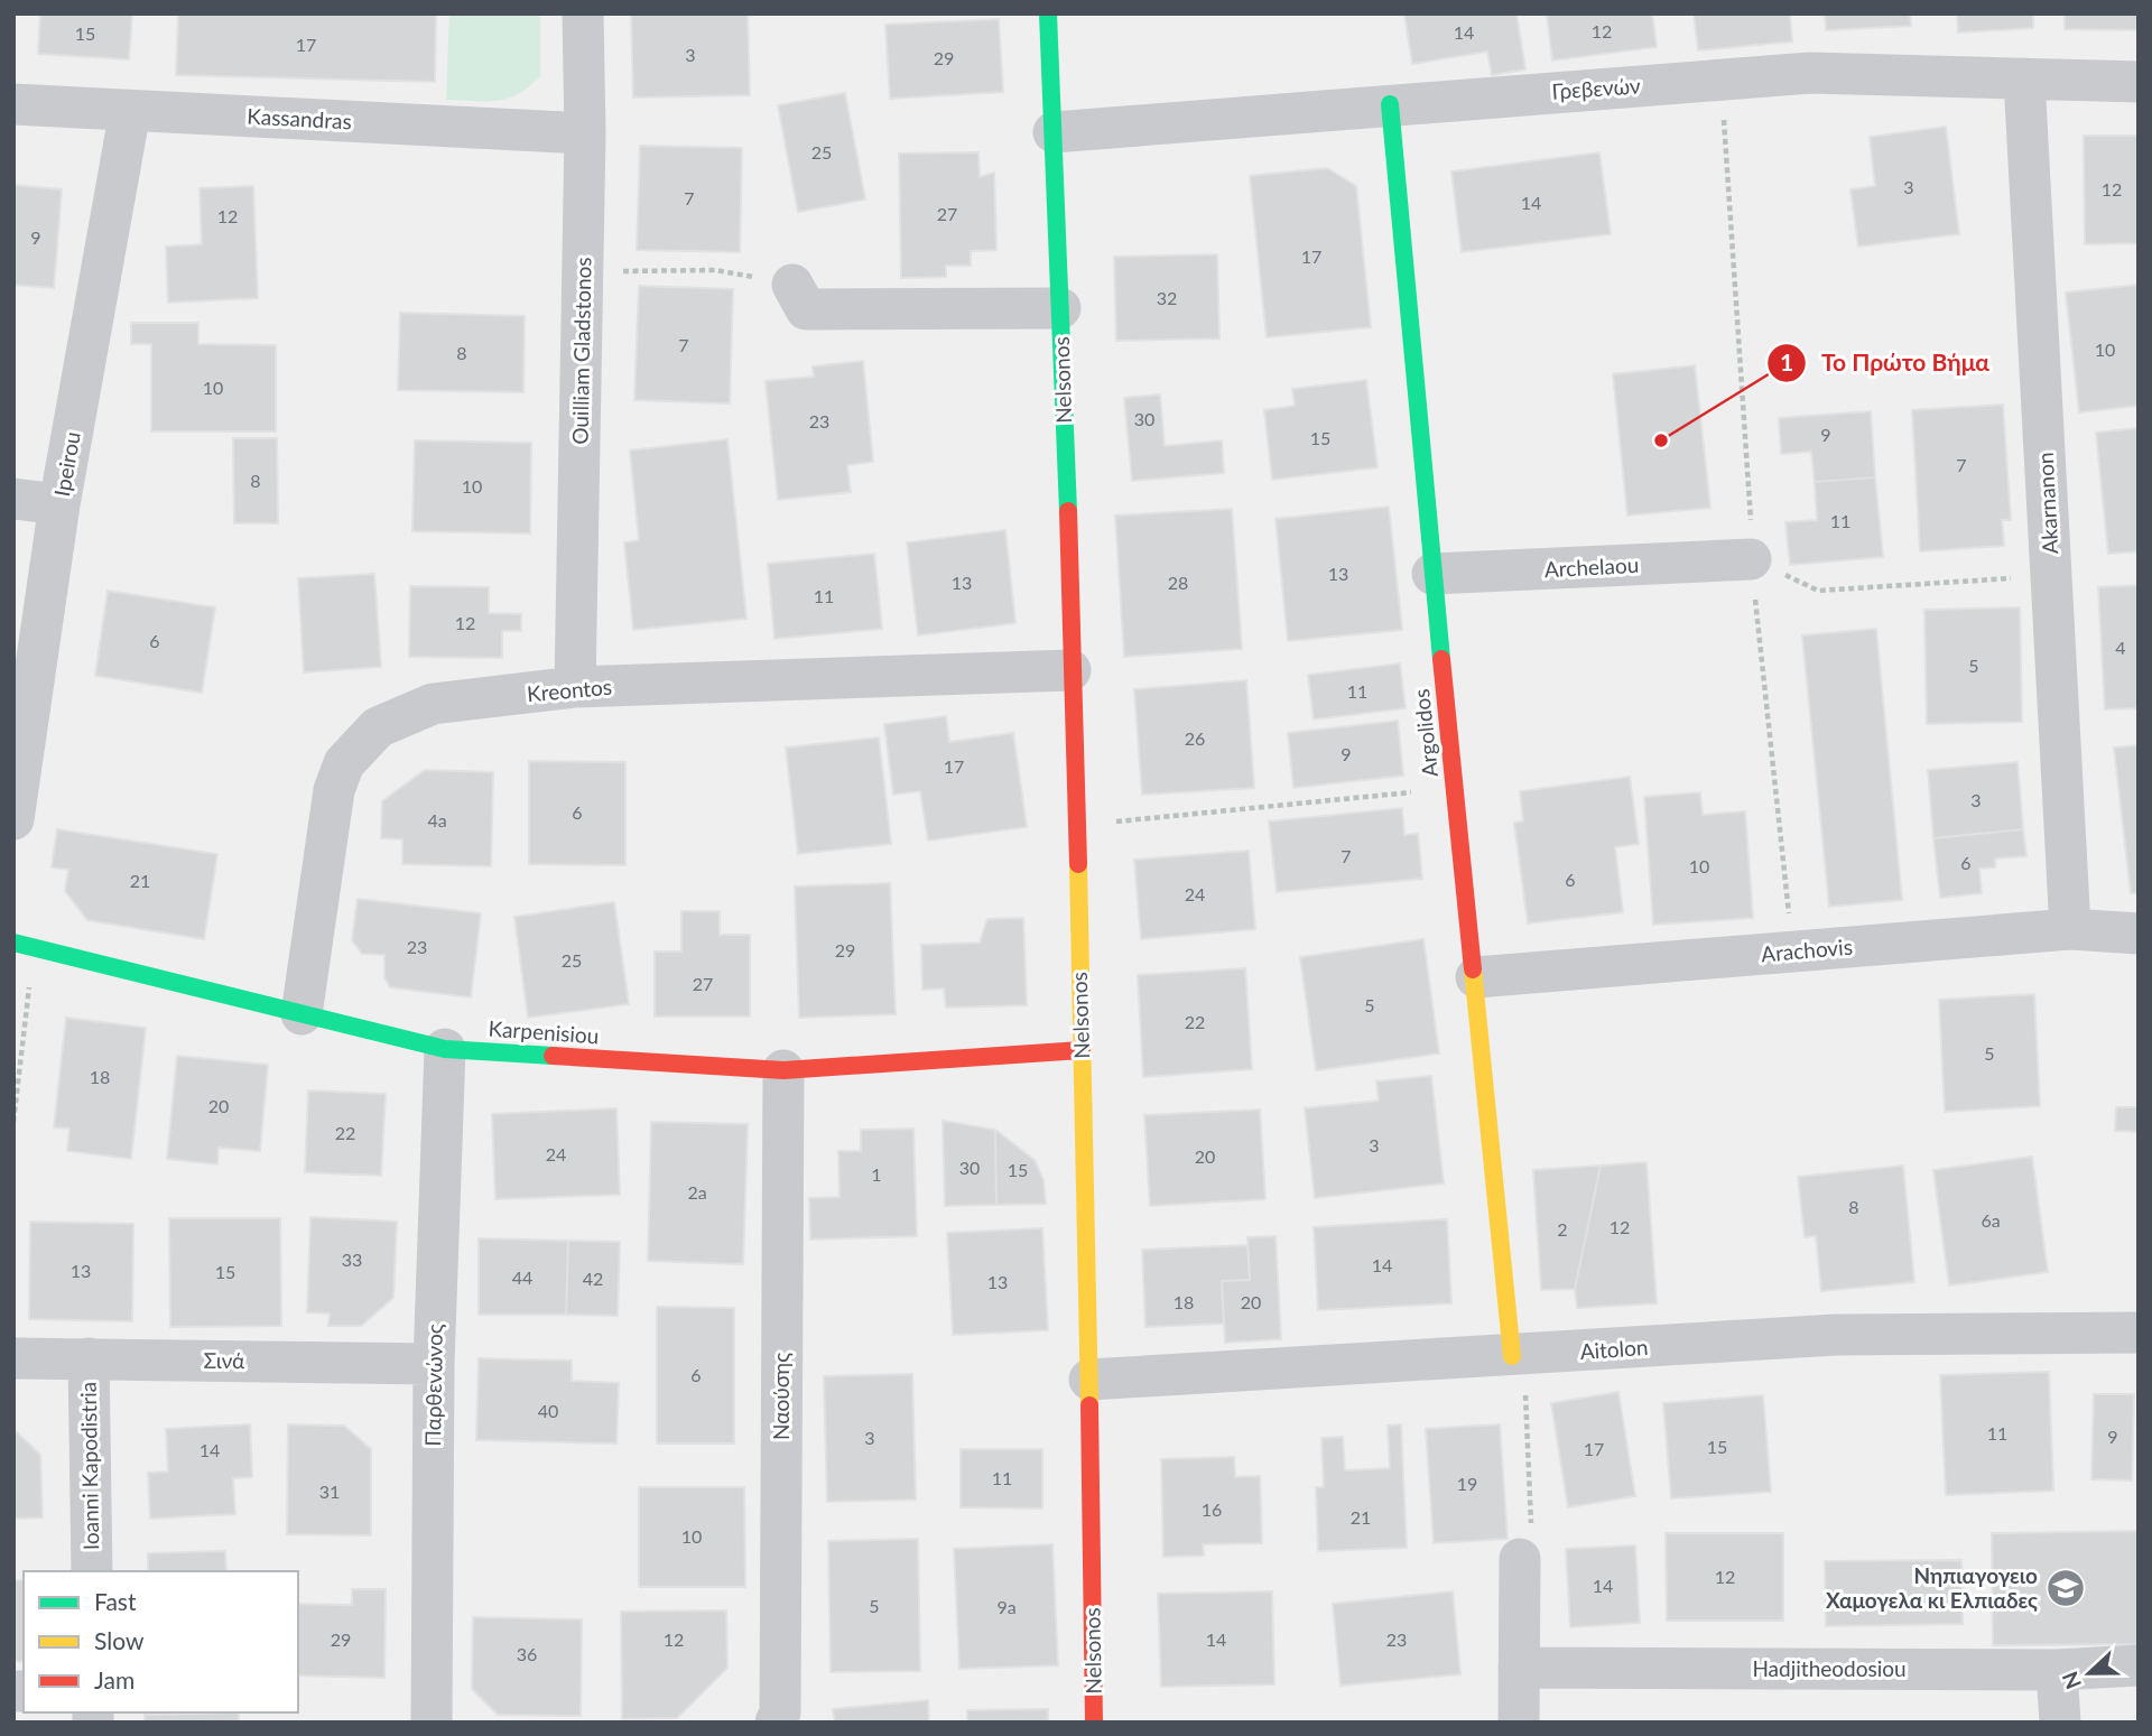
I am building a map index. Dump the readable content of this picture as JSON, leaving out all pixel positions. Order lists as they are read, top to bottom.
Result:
{
  "streets": {
    "street": [
      "Γρεβενών",
      "Kassandras",
      "Ouilliam Gladstonos",
      "Nelsonos",
      "Ipeirou",
      "Akarnanon",
      "Archelaou",
      "Kreontos",
      "Argolidos",
      "Arachovis",
      "Karpenisiou",
      "Aitolon",
      "Σινά",
      "Παρθενώνος",
      "Ναούσης",
      "Ioanni Kapodistria",
      "Hadjitheodosiou"
    ]
  },
  "crossings": [
    ["Γρεβενών", "Nelsonos"],
    ["Γρεβενών", "Akarnanon"],
    ["Γρεβενών", "Argolidos"],
    ["Kassandras", "Ouilliam Gladstonos"],
    ["Kassandras", "Ipeirou"],
    ["Ouilliam Gladstonos", "Kreontos"],
    ["Nelsonos", "Kreontos"],
    ["Nelsonos", "Karpenisiou"],
    ["Nelsonos", "Aitolon"],
    ["Akarnanon", "Arachovis"],
    ["Archelaou", "Argolidos"],
    ["Kreontos", "Karpenisiou"],
    ["Argolidos", "Arachovis"],
    ["Argolidos", "Aitolon"],
    ["Karpenisiou", "Παρθενώνος"],
    ["Karpenisiou", "Ναούσης"],
    ["Σινά", "Παρθενώνος"],
    ["Σινά", "Ioanni Kapodistria"]
  ],
  "places": {
    "other": ["Το Πρώτο Βήμα"],
    "school or university": ["Νηπιαγογειο Χαμογελα κι Ελπιαδες"]
  },
  "house_numbers": [
    "12",
    "14",
    "15",
    "17",
    "3",
    "29",
    "25",
    "3",
    "12",
    "7",
    "14",
    "27",
    "12",
    "9",
    "17",
    "32",
    "7",
    "10",
    "8",
    "10",
    "30",
    "23",
    "9",
    "15",
    "7",
    "8",
    "10",
    "11",
    "13",
    "13",
    "28",
    "11",
    "12",
    "6",
    "4",
    "5",
    "11",
    "26",
    "9",
    "17",
    "3",
    "6",
    "4a",
    "7",
    "6",
    "10",
    "6",
    "21",
    "24",
    "23",
    "29",
    "25",
    "27",
    "5",
    "22",
    "5",
    "18",
    "20",
    "22",
    "3",
    "24",
    "20",
    "30",
    "15",
    "1",
    "2a",
    "8",
    "6a",
    "12",
    "2",
    "33",
    "14",
    "13",
    "15",
    "44",
    "42",
    "13",
    "18",
    "20",
    "6",
    "40",
    "11",
    "9",
    "3",
    "15",
    "17",
    "14",
    "11",
    "19",
    "31",
    "16",
    "21",
    "10",
    "12",
    "14",
    "5",
    "9a",
    "29",
    "12",
    "14",
    "23",
    "36"
  ],
  "legend": ["Fast", "Slow", "Jam"],
  "north": "left"
}
